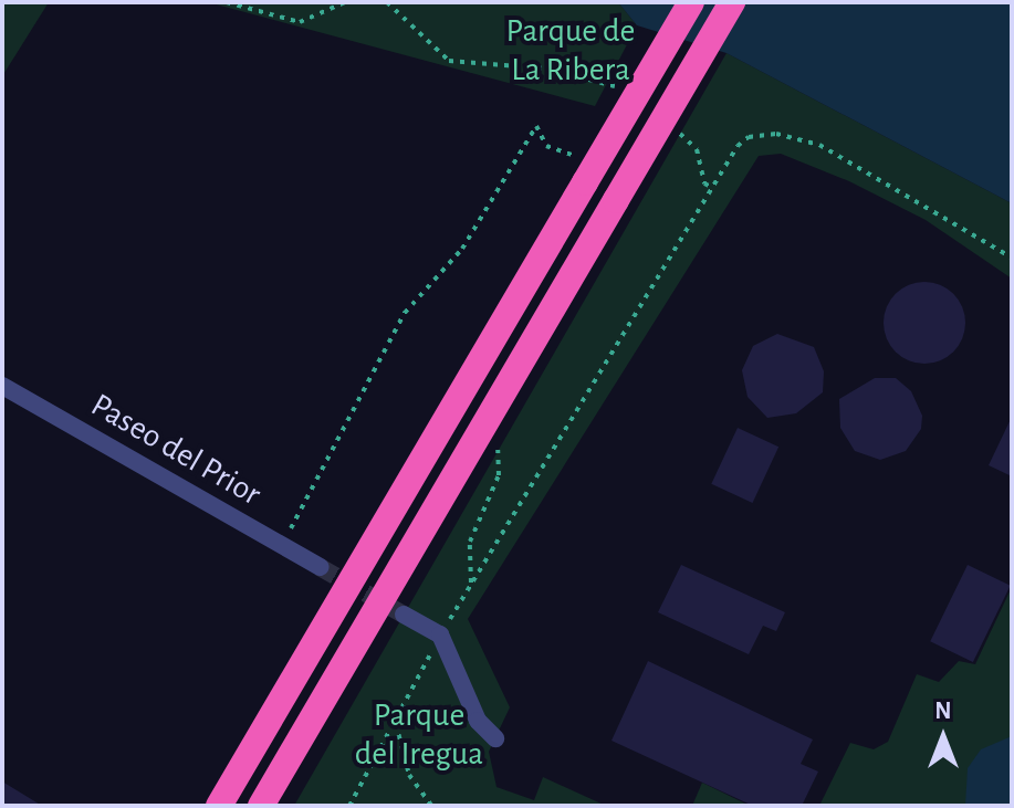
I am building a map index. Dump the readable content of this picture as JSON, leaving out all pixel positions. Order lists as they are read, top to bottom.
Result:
{
  "streets": {
    "street": ["Paseo del Prior"]
  },
  "parks": ["Parque de La Ribera", "Parque del Iregua"],
  "north": "top"
}
